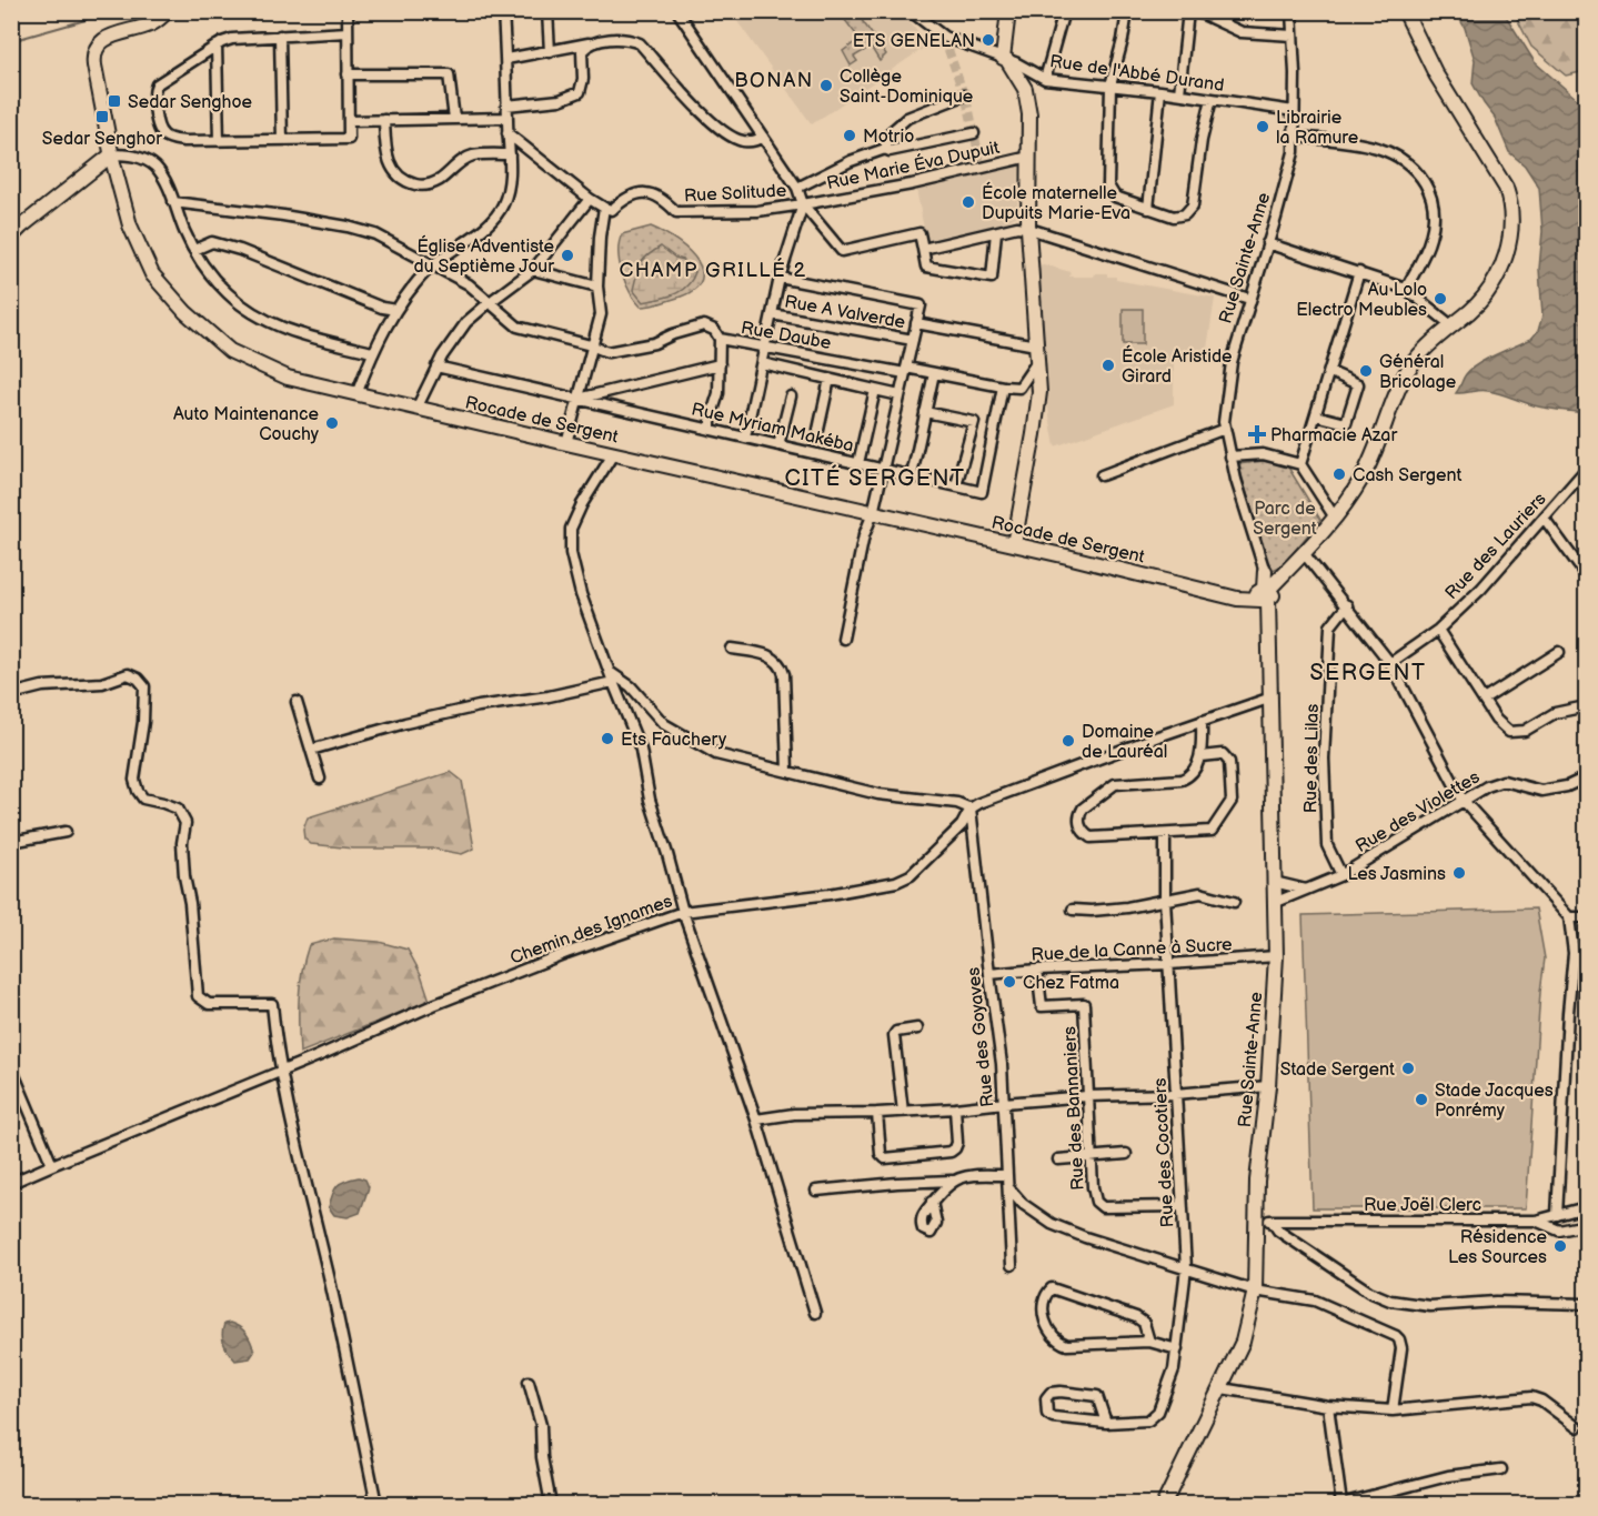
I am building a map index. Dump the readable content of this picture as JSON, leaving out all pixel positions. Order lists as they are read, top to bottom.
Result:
{
  "streets": {
    "main road": ["Rue Sainte-Anne", "Rocade de Sergent"],
    "street": [
      "Rue de l'Abbé Durand",
      "Rue Marie Éva Dupuit",
      "Rue Solitude",
      "Rue A Valverde",
      "Rue Daube",
      "Rue Myriam Makéba",
      "Rue des Lauriers",
      "Rue des Lilas",
      "Rue des Violettes",
      "Chemin des Ignames",
      "Rue de la Canne à Sucre",
      "Rue des Goyaves",
      "Rue des Bannaniers",
      "Rue des Cocotiers",
      "Rue Joël Clerc"
    ]
  },
  "crossings": [
    ["Rue de l'Abbé Durand", "Rue Sainte-Anne"],
    ["Rue Marie Éva Dupuit", "Rue Solitude"],
    ["Rue Sainte-Anne", "Rocade de Sergent"],
    ["Rue Sainte-Anne", "Rue des Violettes"],
    ["Rue Sainte-Anne", "Rue de la Canne à Sucre"],
    ["Rue Sainte-Anne", "Rue Joël Clerc"],
    ["Rue Daube", "Rue Myriam Makéba"],
    ["Rue des Lilas", "Rue des Violettes"],
    ["Chemin des Ignames", "Rue des Goyaves"],
    ["Rue de la Canne à Sucre", "Rue des Goyaves"],
    ["Rue de la Canne à Sucre", "Rue des Bannaniers"],
    ["Rue de la Canne à Sucre", "Rue des Cocotiers"],
    ["Rue des Bannaniers", "Rue des Cocotiers"]
  ],
  "districts": [
    "BONAN",
    "CHAMP GRILLÉ 2",
    "CITÉ SERGENT",
    "SERGENT"
  ],
  "parks": ["Parc de Sergent"],
  "places": {
    "other": [
      "ETS GENELAN",
      "Collège Saint-Dominique",
      "Librairie la Ramure",
      "Motrio",
      "École maternelle Dupuits Marie-Eva",
      "Église Adventiste du Septième Jour",
      "Au Lolo Electro Meubles",
      "École Aristide Girard",
      "Général Bricolage",
      "Auto Maintenance Couchy",
      "Cash Sergent",
      "Ets Fauchery",
      "Domaine de Lauréal",
      "Les Jasmins",
      "Chez Fatma",
      "Stade Sergent",
      "Stade Jacques Ponrémy",
      "Résidence Les Sources"
    ],
    "transit": ["Sedar Senghoe", "Sedar Senghor"],
    "health": ["Pharmacie Azar"]
  }
}
